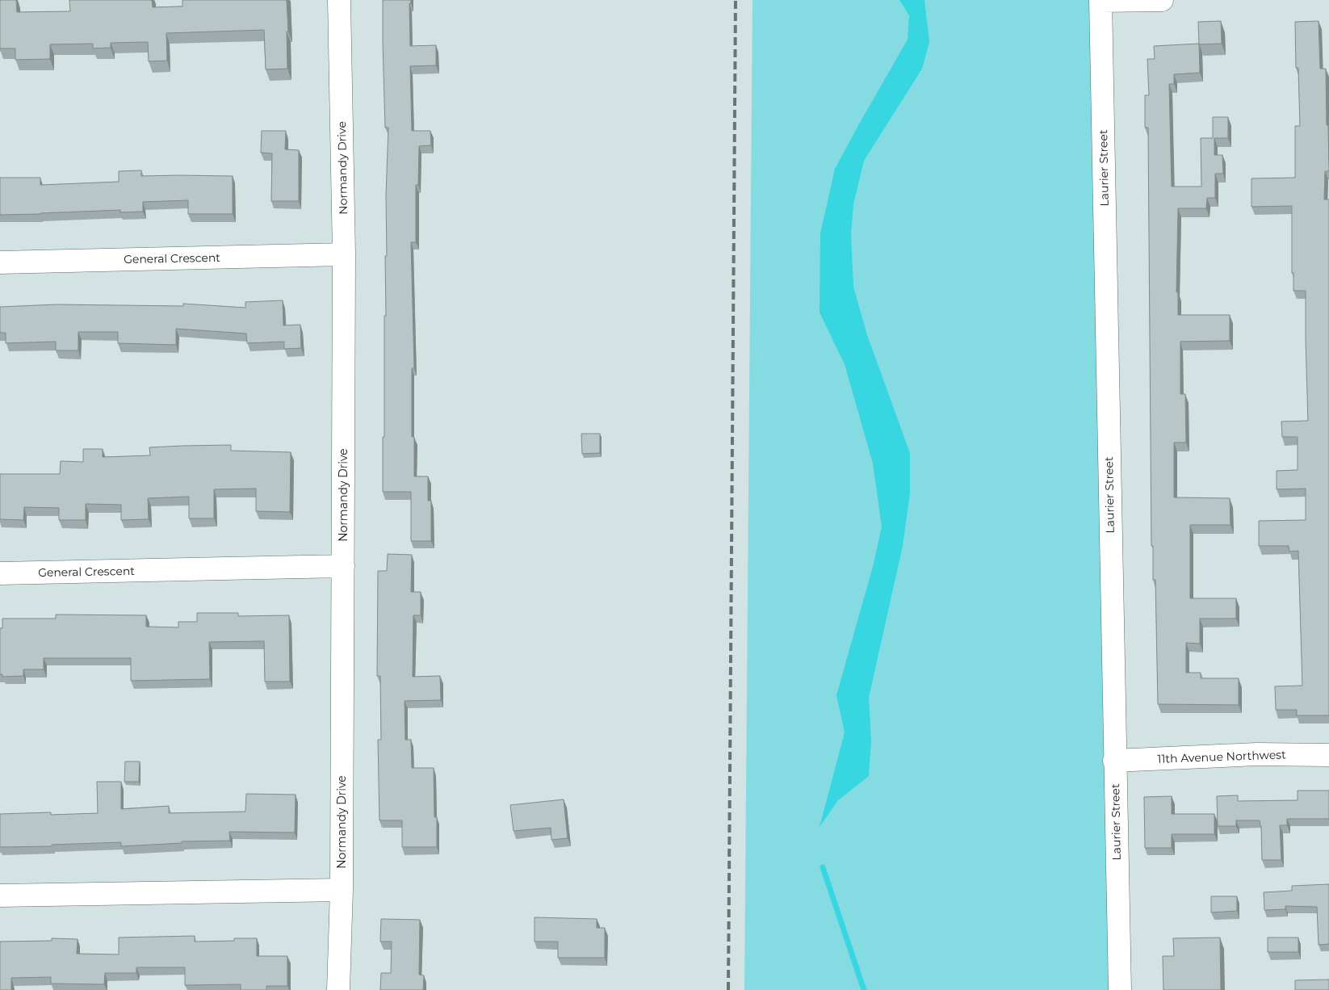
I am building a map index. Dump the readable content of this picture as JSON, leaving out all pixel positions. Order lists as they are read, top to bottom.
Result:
{
  "streets": {
    "street": [
      "Normandy Drive",
      "Laurier Street",
      "General Crescent",
      "11th Avenue Northwest"
    ]
  },
  "crossings": [
    ["Normandy Drive", "General Crescent"],
    ["Laurier Street", "11th Avenue Northwest"]
  ]
}
